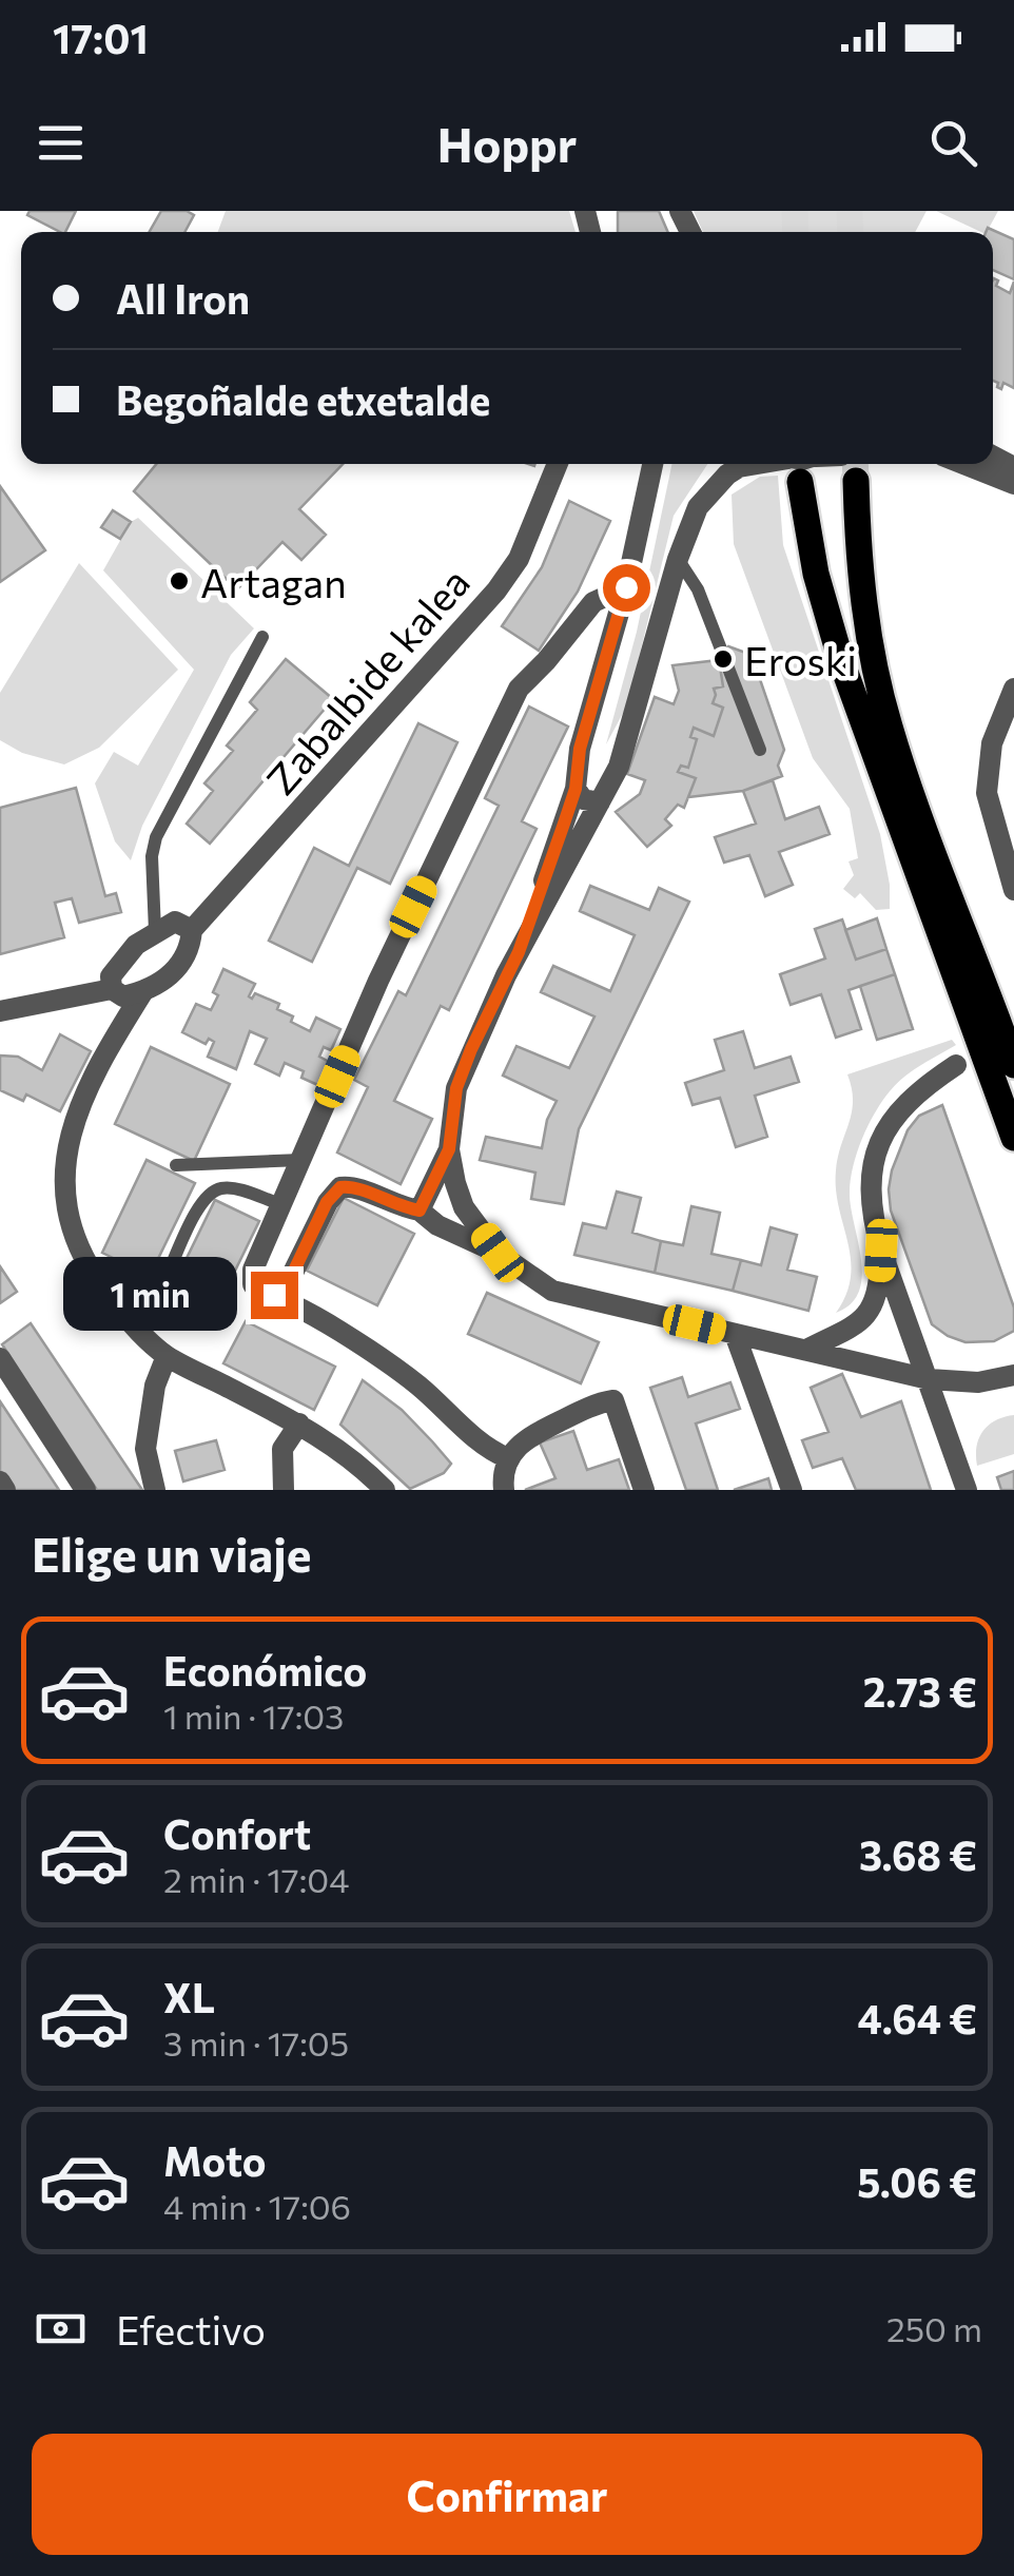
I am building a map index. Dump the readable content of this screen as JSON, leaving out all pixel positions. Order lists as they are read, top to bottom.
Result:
{
  "streets": {
    "street": ["Zabalbide kalea"]
  },
  "places": ["Artagan", "Eroski"],
  "page": {
    "status": "17:01",
    "header": "Hoppr",
    "banner": ["All Iron", "Begoñalde etxetalde"],
    "bubble": "1 min",
    "heading": "Elige un viaje",
    "list": [
      {
        "name": "Económico",
        "note": "1 min · 17:03",
        "value": "2.73 €"
      },
      {
        "name": "Confort",
        "note": "2 min · 17:04",
        "value": "3.68 €"
      },
      {
        "name": "XL",
        "note": "3 min · 17:05",
        "value": "4.64 €"
      },
      {
        "name": "Moto",
        "note": "4 min · 17:06",
        "value": "5.06 €"
      }
    ],
    "pay": ["Efectivo", "250 m"],
    "buttons": "Confirmar"
  }
}
